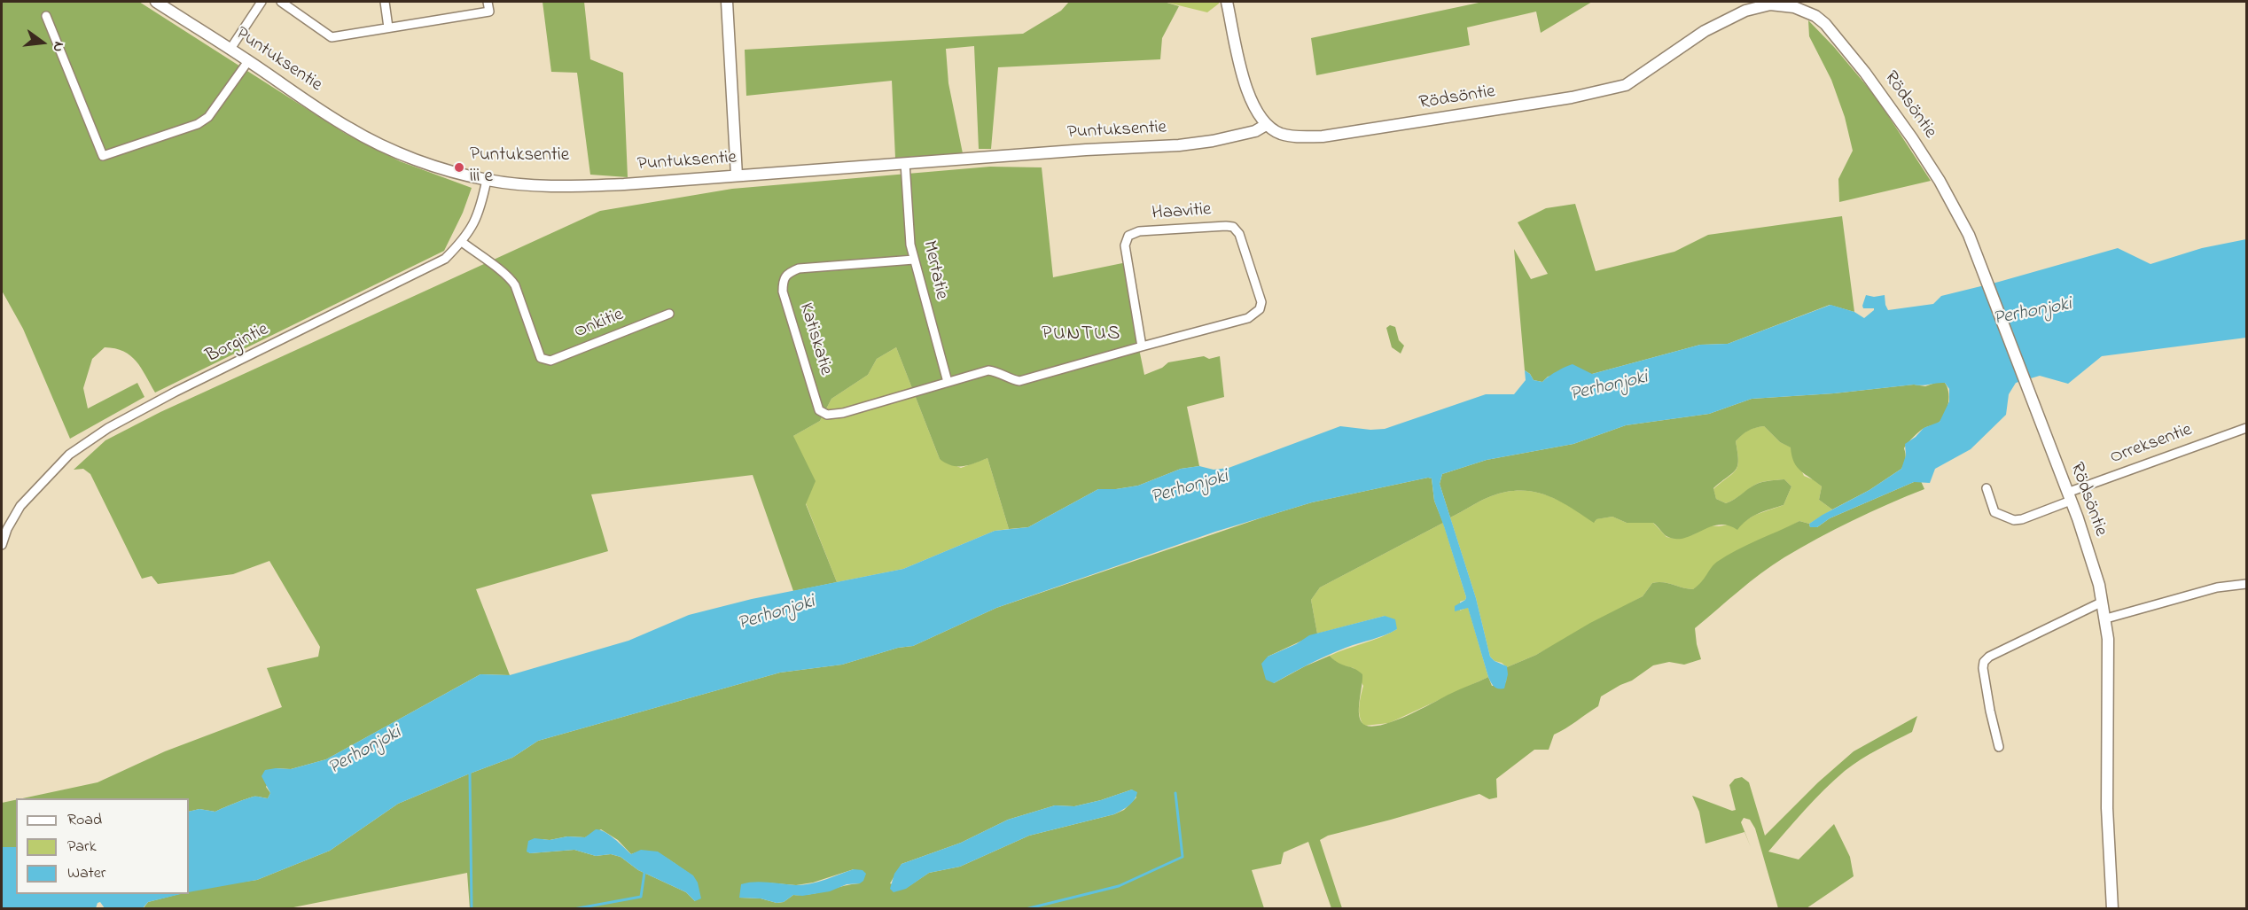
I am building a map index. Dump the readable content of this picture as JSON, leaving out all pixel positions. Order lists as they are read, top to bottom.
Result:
{
  "streets": {
    "street": [
      "Puntuksentie",
      "Rödsöntie",
      "Haavitie",
      "Mertatie",
      "Onkitie",
      "Katiskatie",
      "Borgintie",
      "Orreksentie"
    ]
  },
  "crossings": [
    ["Puntuksentie", "Rödsöntie"],
    ["Puntuksentie", "Mertatie"],
    ["Puntuksentie", "Borgintie"],
    ["Rödsöntie", "Orreksentie"],
    ["Haavitie", "Mertatie"],
    ["Haavitie", "Katiskatie"],
    ["Mertatie", "Katiskatie"],
    ["Onkitie", "Borgintie"]
  ],
  "districts": ["PUNTUS"],
  "water": ["Perhonjoki"],
  "places": ["Puntuksentie iii e"],
  "legend": ["Road", "Park", "Water"],
  "north": "right"
}
